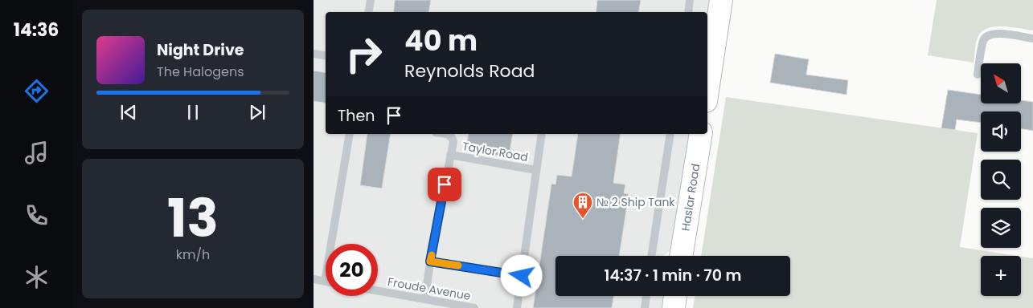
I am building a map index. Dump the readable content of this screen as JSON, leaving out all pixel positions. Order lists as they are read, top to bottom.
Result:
{
  "streets": {
    "street": ["Haslar Road"],
    "lane": ["Taylor Road", "Froude Avenue"]
  },
  "places": {
    "building": ["№ 2 Ship Tank"]
  },
  "north": "top left",
  "page": {
    "tabs": "14:36",
    "turn": ["40 m", "Reynolds Road"],
    "song": ["Night Drive", "The Halogens"],
    "map_buttons": "+",
    "then": "Then",
    "tile": ["13", "km/h"],
    "limit": "20",
    "trip": "14:37 · 1 min · 70 m"
  }
}
